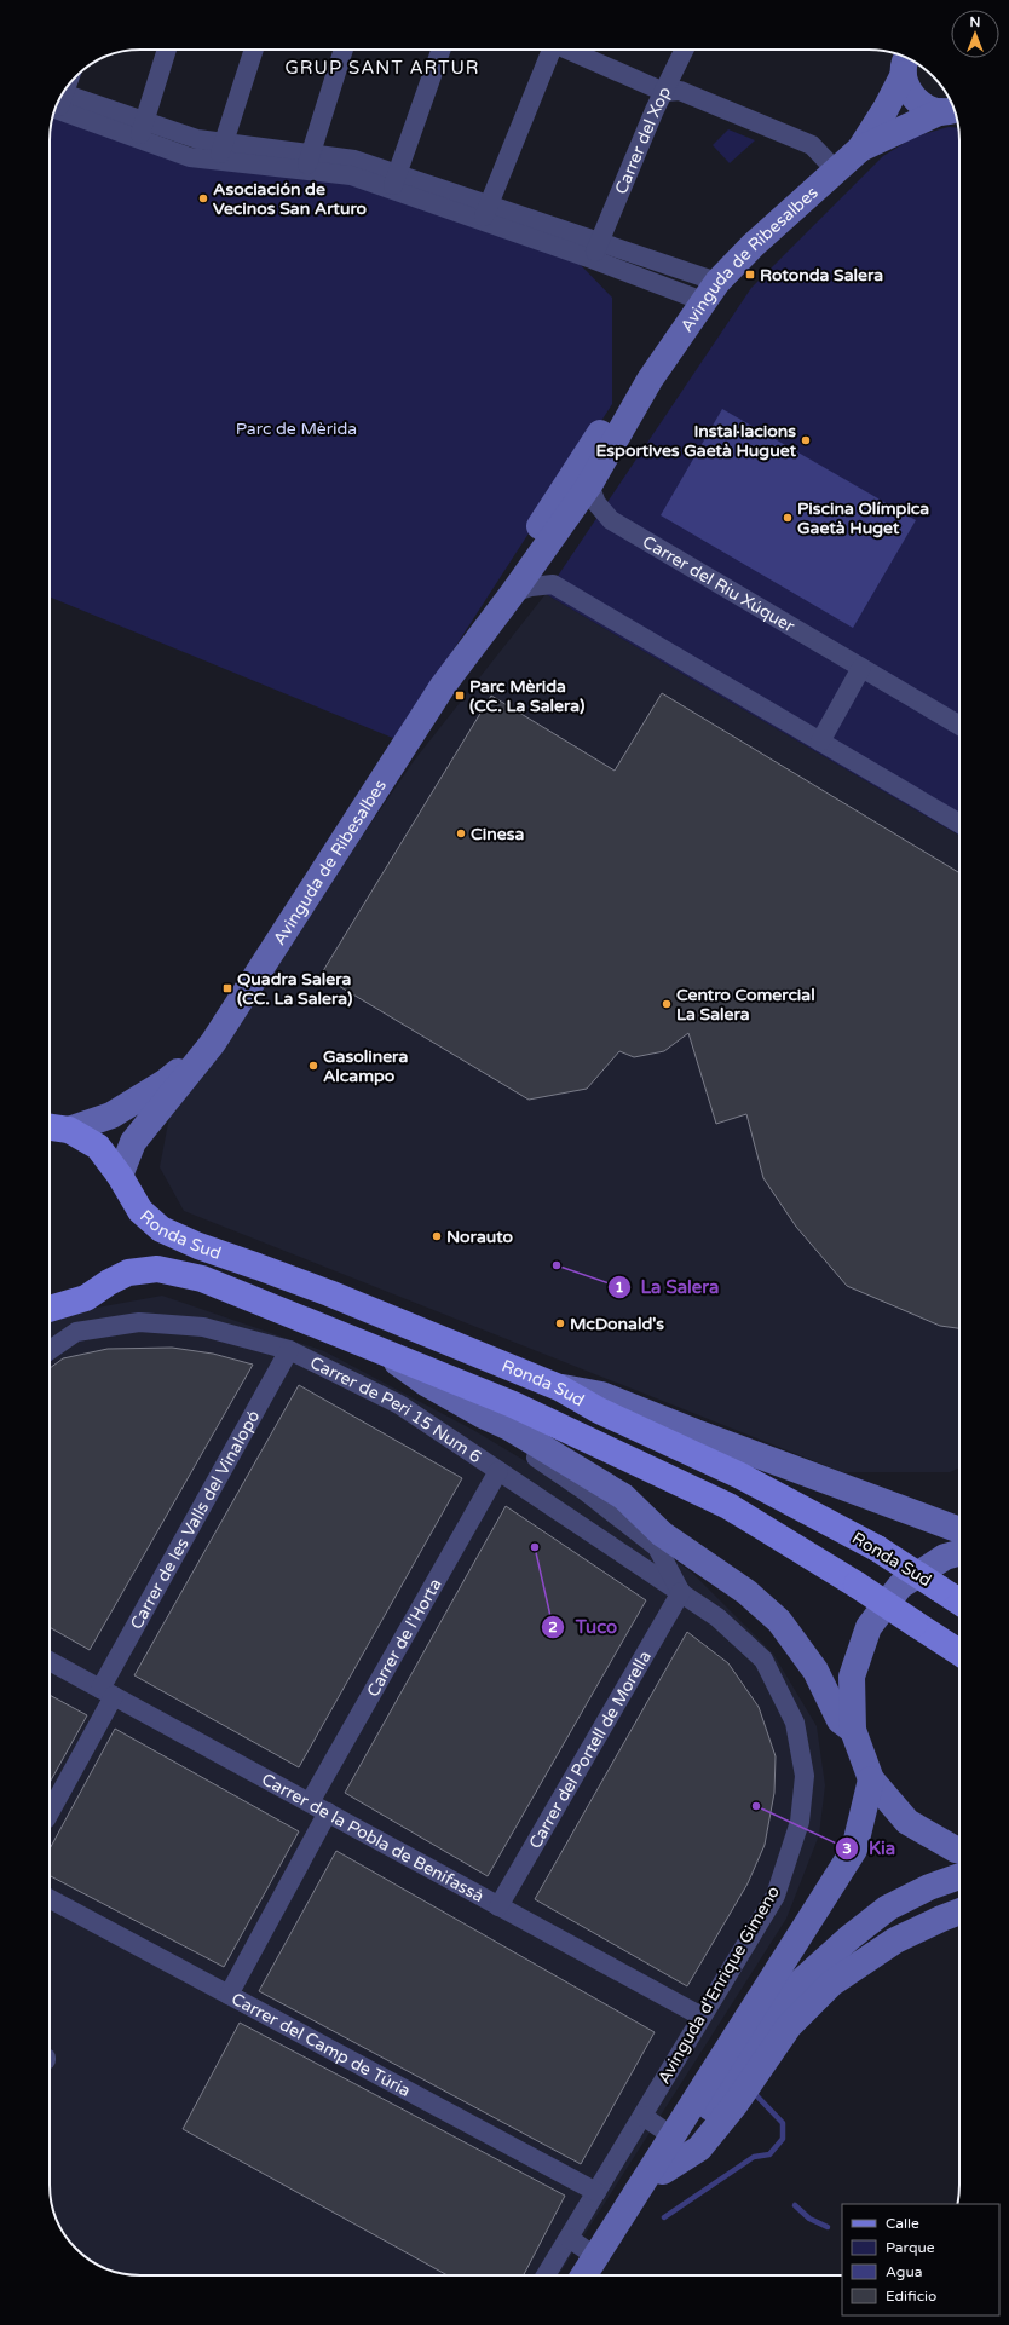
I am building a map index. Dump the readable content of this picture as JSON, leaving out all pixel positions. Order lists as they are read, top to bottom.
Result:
{
  "streets": {
    "main road": ["Avinguda de Ribesalbes", "Ronda Sud"],
    "street": [
      "Carrer del Xop",
      "Carrer del Riu Xúquer",
      "Carrer de Peri 15 Num 6",
      "Carrer de les Valls del Vinalopó",
      "Carrer de l'Horta",
      "Carrer del Portell de Morella",
      "Carrer de la Pobla de Benifassà",
      "Avinguda d'Enrique Gimeno",
      "Carrer del Camp de Túria"
    ]
  },
  "crossings": [
    ["Avinguda de Ribesalbes", "Carrer del Riu Xúquer"],
    ["Avinguda de Ribesalbes", "Ronda Sud"],
    ["Carrer de Peri 15 Num 6", "Carrer de les Valls del Vinalopó"],
    ["Carrer de Peri 15 Num 6", "Carrer de l'Horta"],
    ["Carrer de Peri 15 Num 6", "Carrer del Portell de Morella"],
    ["Carrer de Peri 15 Num 6", "Avinguda d'Enrique Gimeno"],
    ["Carrer de les Valls del Vinalopó", "Carrer de la Pobla de Benifassà"],
    ["Carrer de l'Horta", "Carrer de la Pobla de Benifassà"],
    ["Carrer del Portell de Morella", "Carrer de la Pobla de Benifassà"],
    ["Carrer del Portell de Morella", "Avinguda d'Enrique Gimeno"],
    ["Carrer de la Pobla de Benifassà", "Avinguda d'Enrique Gimeno"],
    ["Avinguda d'Enrique Gimeno", "Carrer del Camp de Túria"]
  ],
  "districts": ["GRUP SANT ARTUR"],
  "parks": ["Parc de Mèrida"],
  "places": {
    "other": [
      "Asociación de Vecinos San Arturo",
      "Instal·lacions Esportives Gaetà Huguet",
      "Piscina Olímpica Gaetà Huget",
      "Cinesa",
      "Centro Comercial La Salera",
      "Gasolinera Alcampo",
      "Norauto",
      "La Salera",
      "McDonald's",
      "Tuco",
      "Kia"
    ],
    "transit": ["Rotonda Salera", "Parc Mèrida (CC. La Salera)", "Quadra Salera (CC. La Salera)"]
  },
  "legend": [
    "Calle",
    "Parque",
    "Agua",
    "Edificio"
  ],
  "north": "top"
}
